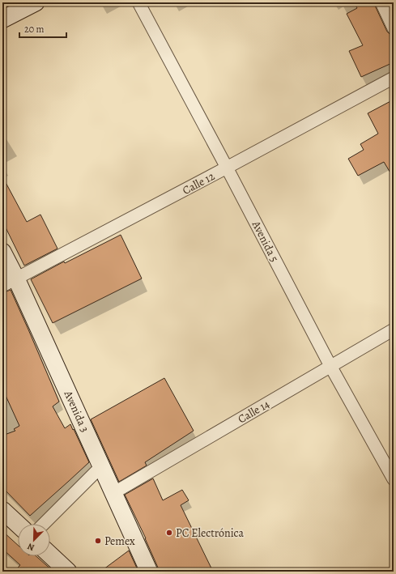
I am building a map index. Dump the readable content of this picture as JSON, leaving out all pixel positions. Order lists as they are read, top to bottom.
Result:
{
  "streets": {
    "main road": ["Avenida 3"],
    "street": ["Calle 12", "Avenida 5", "Calle 14"]
  },
  "crossings": [
    ["Calle 12", "Avenida 5"],
    ["Calle 12", "Avenida 3"],
    ["Avenida 5", "Calle 14"],
    ["Avenida 3", "Calle 14"]
  ],
  "places": ["PC Electrónica", "Pemex"],
  "scale_bar": "20 m",
  "north": "bottom left"
}
